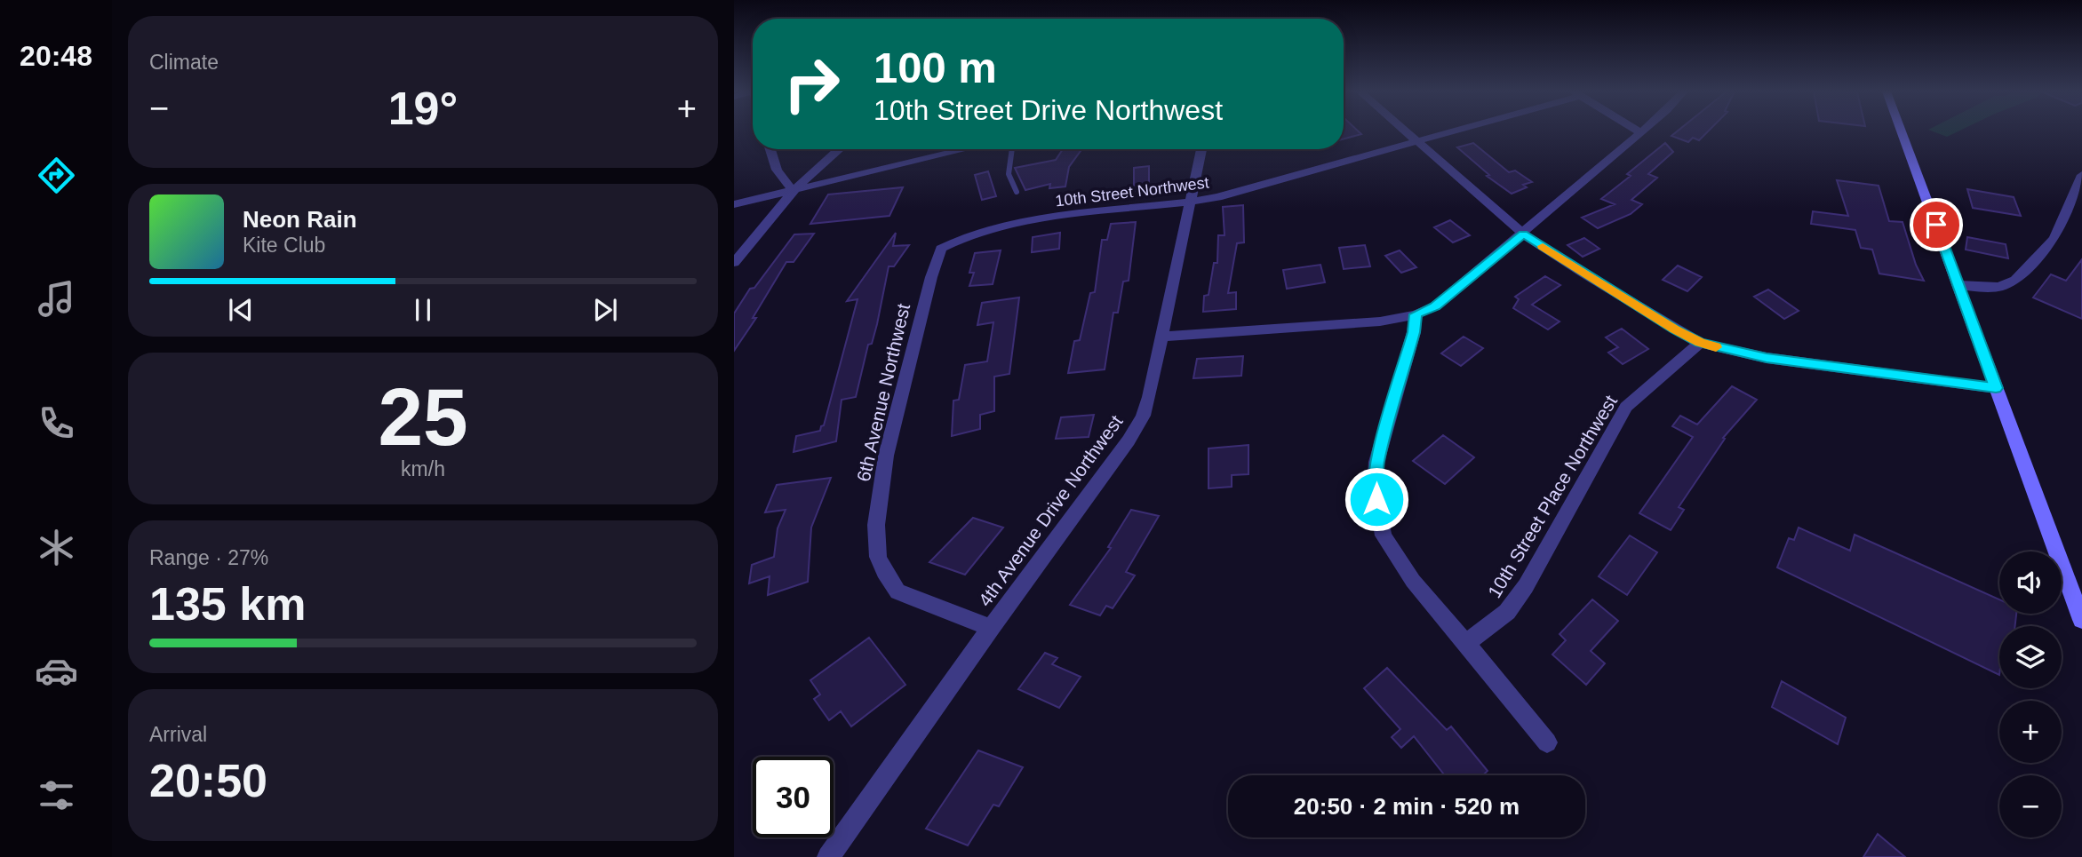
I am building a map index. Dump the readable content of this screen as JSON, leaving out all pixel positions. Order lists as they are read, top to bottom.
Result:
{
  "streets": {
    "street": [
      "10th Street Northwest",
      "6th Avenue Northwest",
      "10th Street Place Northwest",
      "4th Avenue Drive Northwest"
    ]
  },
  "crossings": [
    ["10th Street Northwest", "6th Avenue Northwest"],
    ["10th Street Northwest", "4th Avenue Drive Northwest"],
    ["6th Avenue Northwest", "4th Avenue Drive Northwest"]
  ],
  "page": {
    "tabs": "20:48",
    "tile": [
      "Climate",
      ["25", "km/h"],
      ["Range · 27%", "135 km"],
      ["Arrival", "20:50"]
    ],
    "turn": ["100 m", "10th Street Drive Northwest"],
    "heat": ["−", "19°", "+"],
    "song": ["Neon Rain", "Kite Club"],
    "map_buttons": ["+", "−"],
    "limit": "30",
    "trip": "20:50 · 2 min · 520 m"
  }
}
